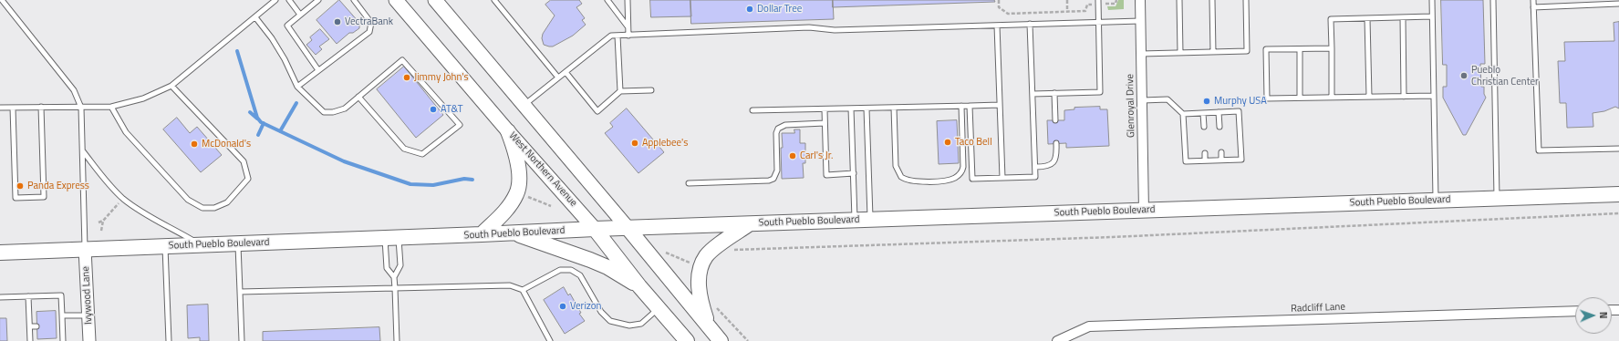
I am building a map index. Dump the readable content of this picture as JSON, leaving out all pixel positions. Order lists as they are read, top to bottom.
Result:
{
  "streets": {
    "main road": ["West Northern Avenue", "South Pueblo Boulevard"],
    "street": ["Glenroyal Drive", "Ivywood Lane", "Radcliff Lane"]
  },
  "crossings": [
    ["Glenroyal Drive", "South Pueblo Boulevard"],
    ["West Northern Avenue", "South Pueblo Boulevard"],
    ["South Pueblo Boulevard", "Ivywood Lane"]
  ],
  "places": [
    "Dollar Tree",
    "VectraBank",
    "Pueblo Christian Center",
    "Jimmy John's",
    "Murphy USA",
    "AT&T",
    "Taco Bell",
    "Applebee's",
    "McDonald's",
    "Carl's Jr.",
    "Panda Express",
    "Verizon"
  ],
  "north": "right"
}
